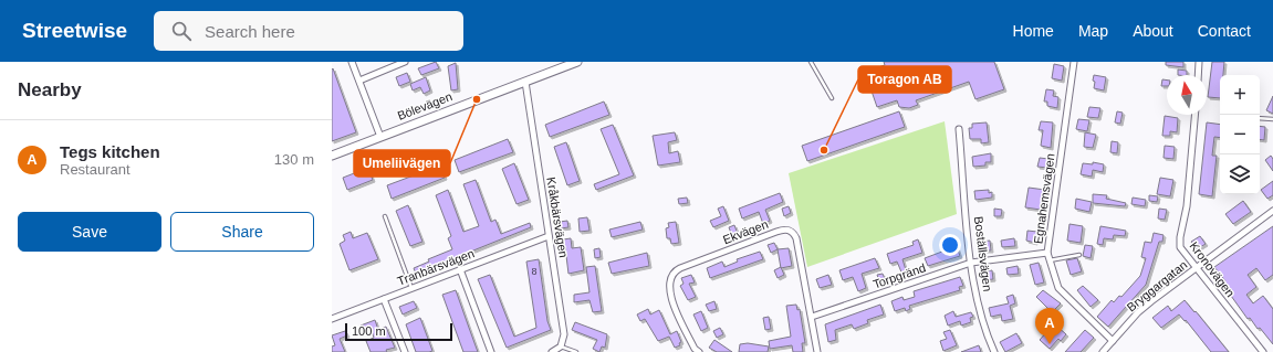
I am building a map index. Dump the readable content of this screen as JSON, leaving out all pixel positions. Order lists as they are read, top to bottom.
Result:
{
  "streets": {
    "street": [
      "Bölevägen",
      "Egnahemsvägen",
      "Kråkbärsvägen",
      "Ekvägen",
      "Boställsvägen",
      "Tranbärsvägen",
      "Kronovägen",
      "Torpgränd",
      "Bryggargatan"
    ]
  },
  "crossings": [
    ["Bölevägen", "Kråkbärsvägen"],
    ["Egnahemsvägen", "Torpgränd"],
    ["Egnahemsvägen", "Bryggargatan"],
    ["Kråkbärsvägen", "Tranbärsvägen"],
    ["Ekvägen", "Torpgränd"],
    ["Boställsvägen", "Torpgränd"],
    ["Kronovägen", "Bryggargatan"]
  ],
  "places": ["Umeliivägen", "Toragon AB"],
  "house_numbers": ["8"],
  "scale_bar": "100 m",
  "north": "top",
  "page": {
    "header": "Streetwise",
    "search": "Search here",
    "nav": [
      "Home",
      "Map",
      "About",
      "Contact"
    ],
    "heading": "Nearby",
    "map_buttons": ["+", "−"],
    "list": [
      {
        "mark": "A",
        "name": "Tegs kitchen",
        "note": "Restaurant",
        "value": "130 m"
      }
    ],
    "buttons": ["Save", "Share"],
    "pins": "A",
    "scale": "100 m"
  }
}
